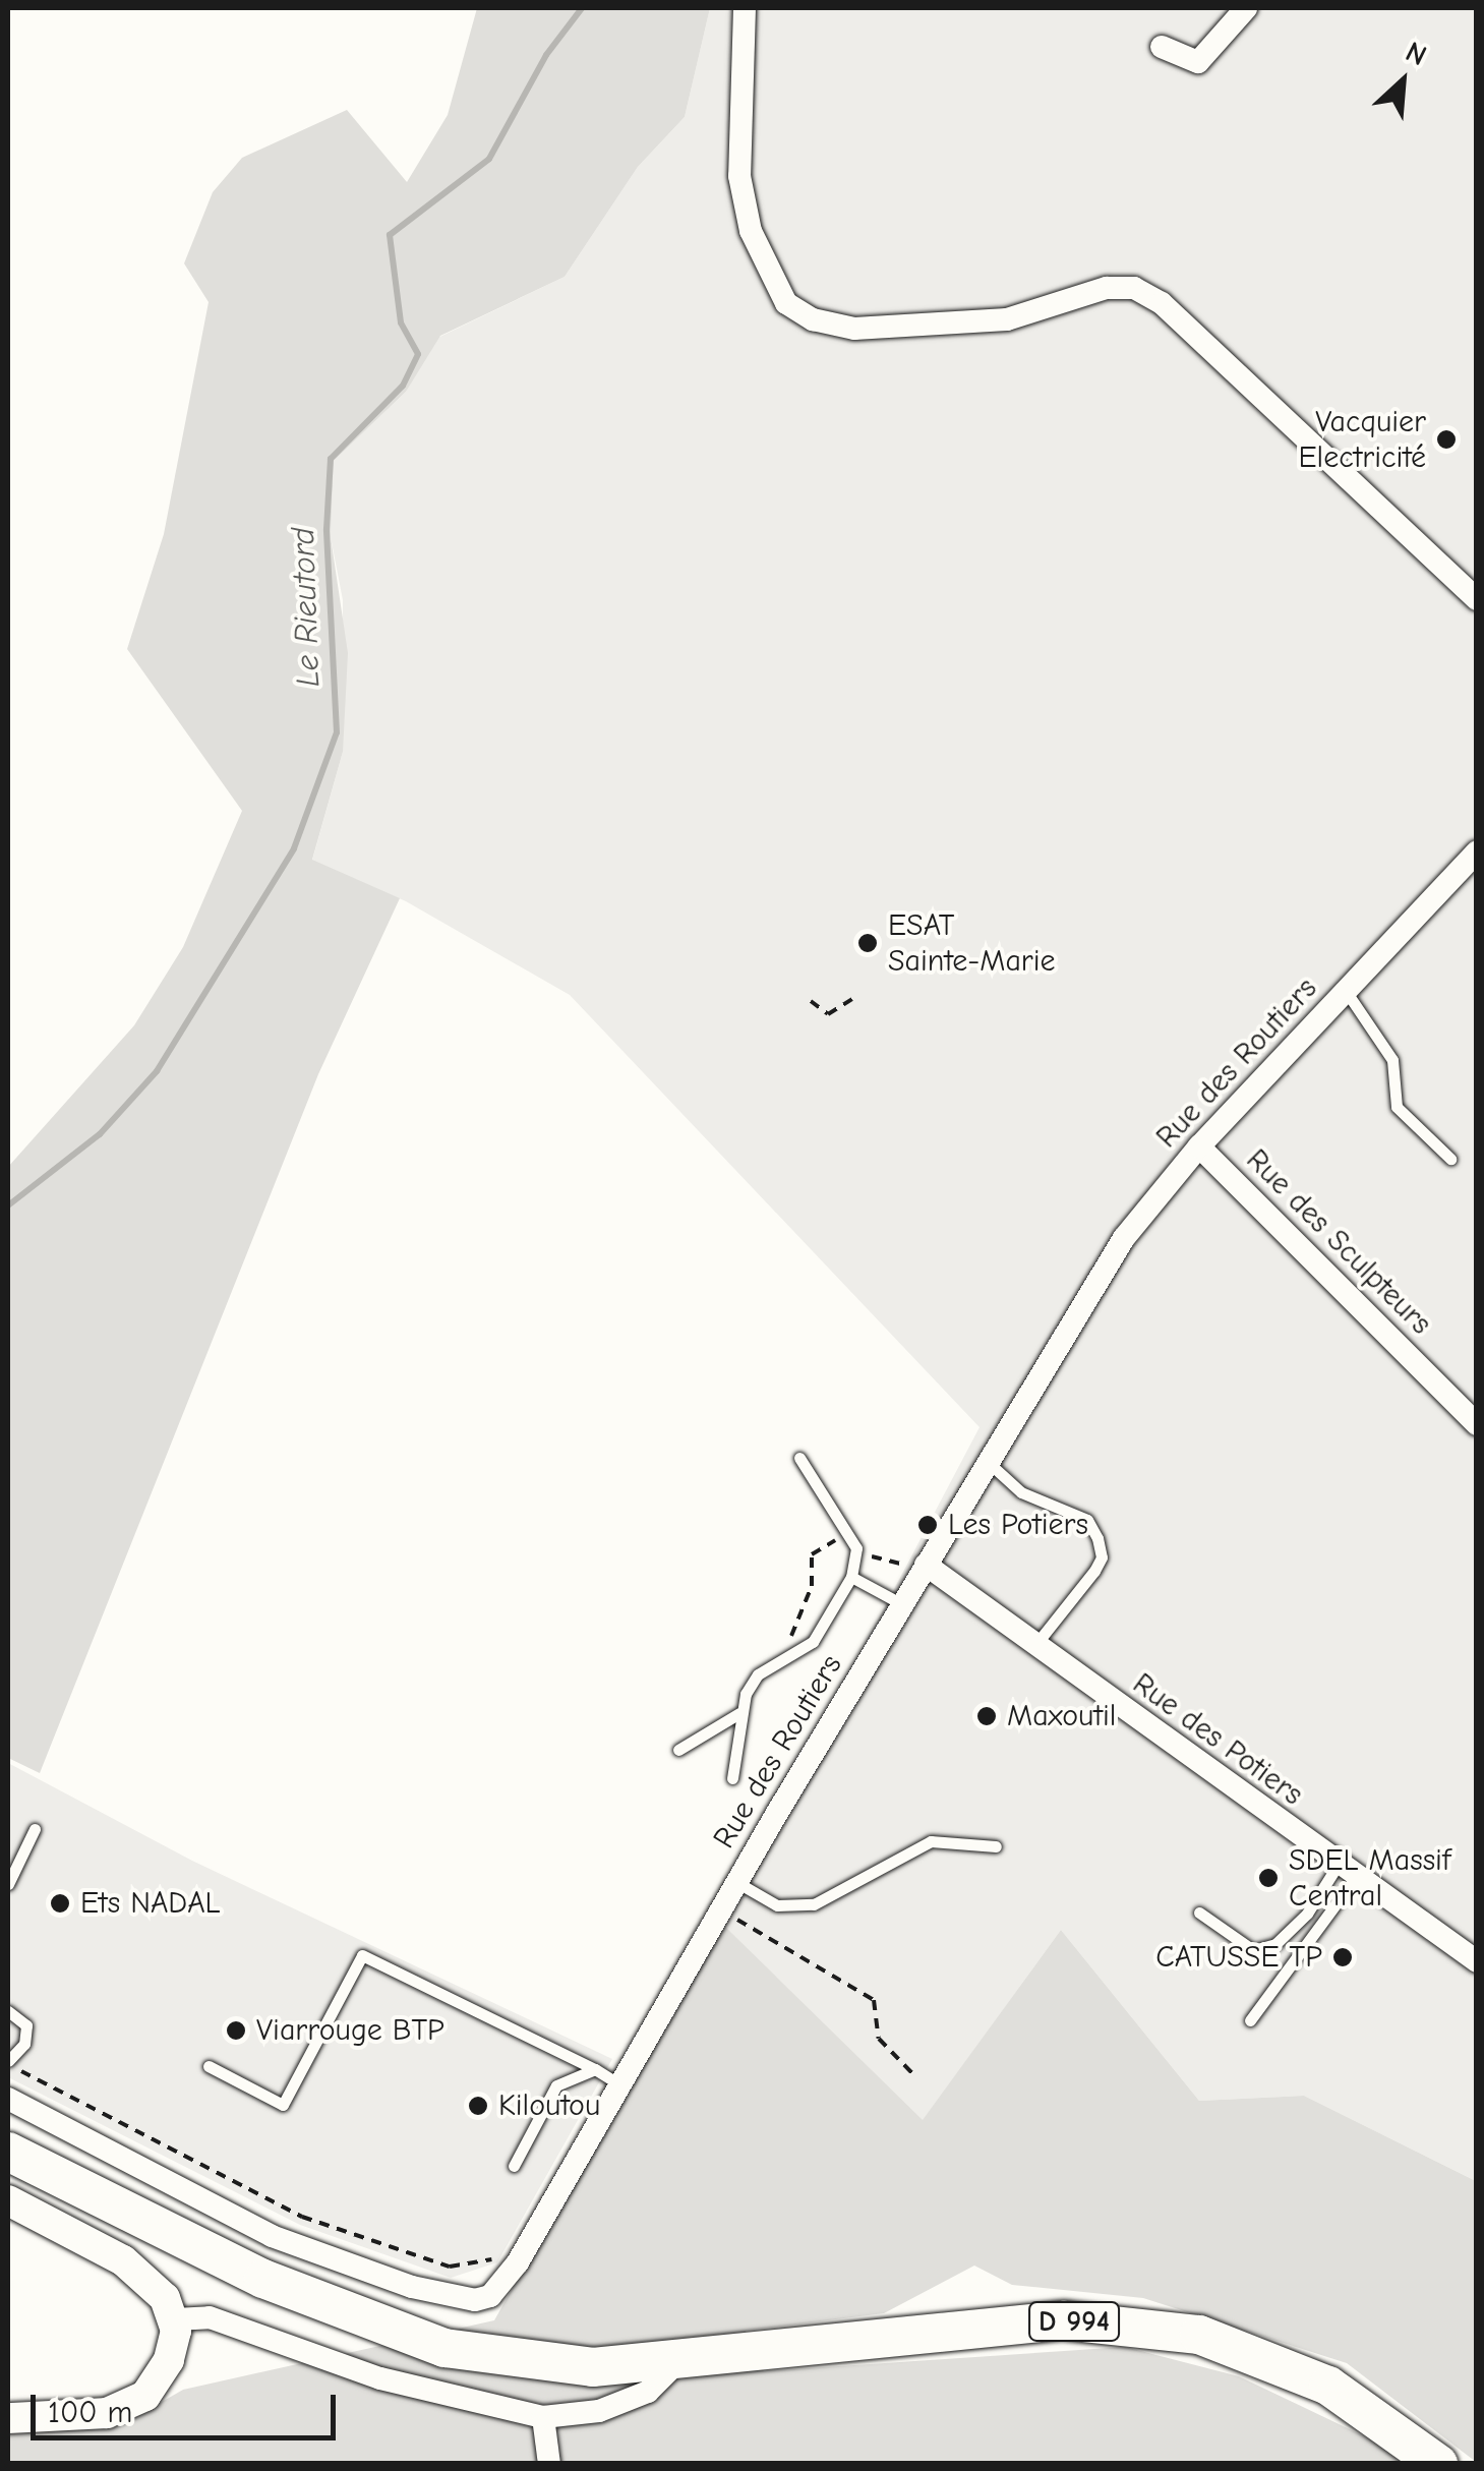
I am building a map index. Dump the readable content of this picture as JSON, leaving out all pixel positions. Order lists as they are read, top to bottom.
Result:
{
  "streets": {
    "main road": ["D 994"],
    "street": ["Rue des Routiers", "Rue des Sculpteurs", "Rue des Potiers"]
  },
  "crossings": [
    ["Rue des Routiers", "Rue des Sculpteurs"],
    ["Rue des Routiers", "Rue des Potiers"]
  ],
  "water": ["Le Rieutord"],
  "places": [
    "Vacquier Electricité",
    "ESAT Sainte-Marie",
    "Les Potiers",
    "Maxoutil",
    "SDEL Massif Central",
    "Ets NADAL",
    "CATUSSE TP",
    "Viarrouge BTP",
    "Kiloutou"
  ],
  "scale_bar": "100 m",
  "north": "top right"
}
